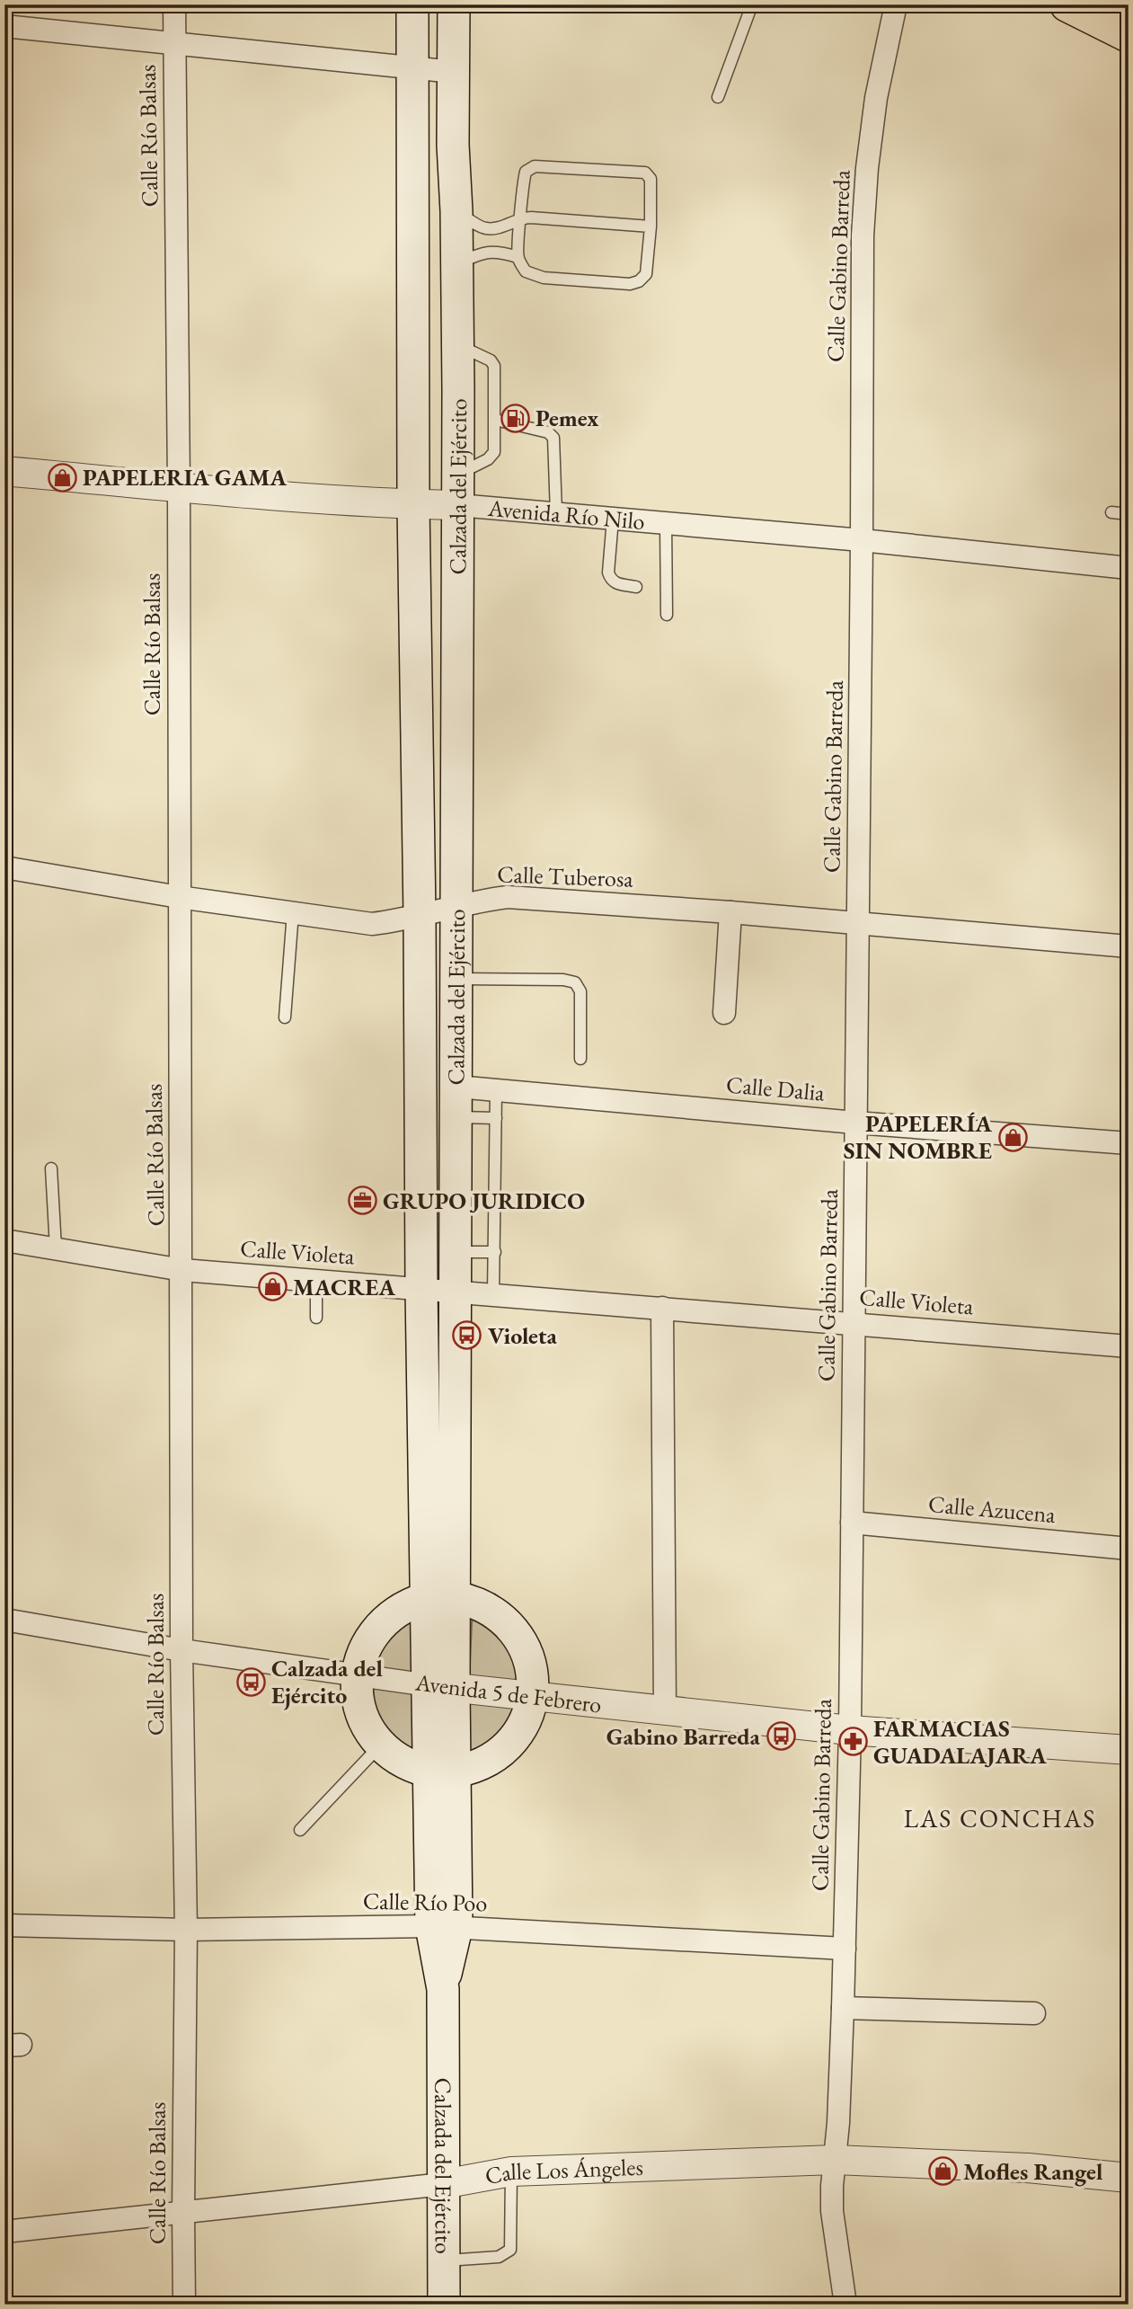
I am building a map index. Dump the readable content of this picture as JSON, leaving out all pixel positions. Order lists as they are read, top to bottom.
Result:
{
  "streets": {
    "main road": ["Calzada del Ejército"],
    "street": [
      "Calle Río Balsas",
      "Calle Gabino Barreda",
      "Avenida Río Nilo",
      "Calle Tuberosa",
      "Calle Dalia",
      "Calle Violeta",
      "Calle Azucena",
      "Avenida 5 de Febrero",
      "Calle Río Poo",
      "Calle Los Ángeles"
    ]
  },
  "crossings": [
    ["Calle Río Balsas", "Avenida Río Nilo"],
    ["Calle Río Balsas", "Calle Tuberosa"],
    ["Calle Río Balsas", "Calle Violeta"],
    ["Calle Río Balsas", "Avenida 5 de Febrero"],
    ["Calle Río Balsas", "Calle Río Poo"],
    ["Calle Río Balsas", "Calle Los Ángeles"],
    ["Calle Gabino Barreda", "Avenida Río Nilo"],
    ["Calle Gabino Barreda", "Calle Tuberosa"],
    ["Calle Gabino Barreda", "Calle Dalia"],
    ["Calle Gabino Barreda", "Calle Violeta"],
    ["Calle Gabino Barreda", "Calle Azucena"],
    ["Calle Gabino Barreda", "Avenida 5 de Febrero"],
    ["Calle Gabino Barreda", "Calle Río Poo"],
    ["Calle Gabino Barreda", "Calle Los Ángeles"],
    ["Calzada del Ejército", "Avenida Río Nilo"],
    ["Calzada del Ejército", "Calle Tuberosa"],
    ["Calzada del Ejército", "Calle Dalia"],
    ["Calzada del Ejército", "Calle Violeta"],
    ["Calzada del Ejército", "Avenida 5 de Febrero"],
    ["Calzada del Ejército", "Calle Río Poo"],
    ["Calzada del Ejército", "Calle Los Ángeles"]
  ],
  "districts": ["LAS CONCHAS"],
  "places": {
    "fuel station": ["Pemex"],
    "shop": [
      "PAPELERIA GAMA",
      "PAPELERÍA SIN NOMBRE",
      "MACREA",
      "Mofles Rangel"
    ],
    "office": ["GRUPO JURIDICO"],
    "bus stop": ["Violeta", "Calzada del Ejército", "Gabino Barreda"],
    "pharmacy": ["FARMACIAS GUADALAJARA"]
  }
}
